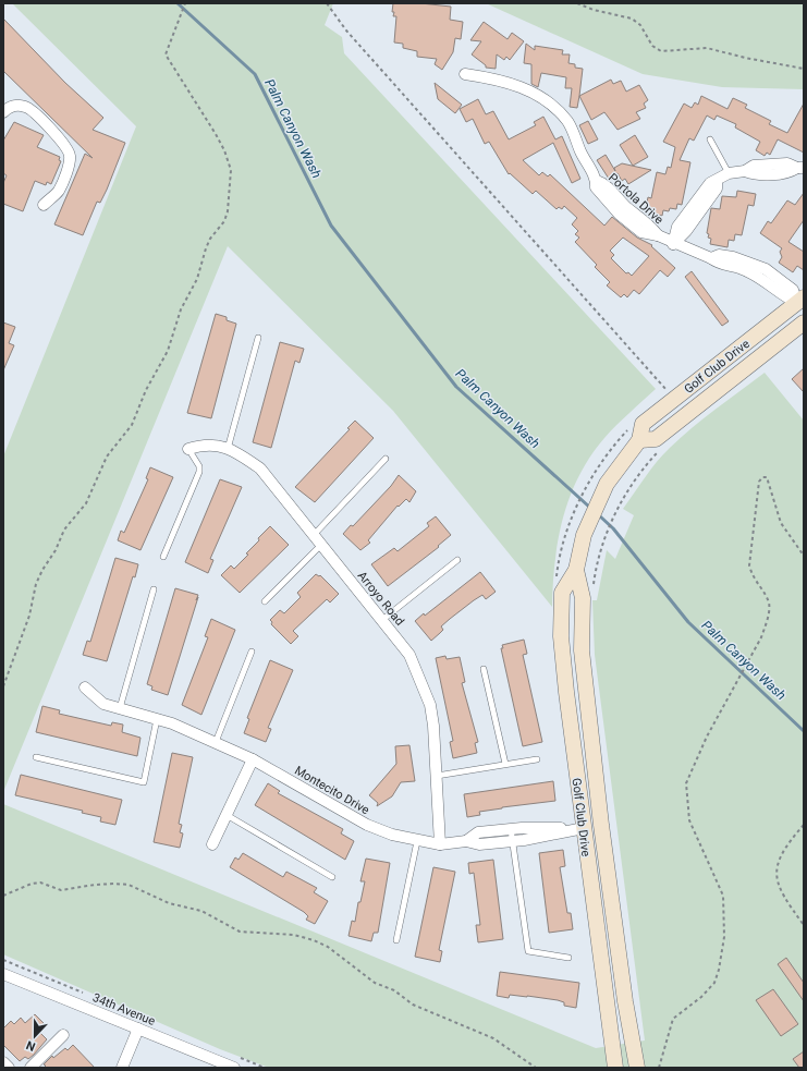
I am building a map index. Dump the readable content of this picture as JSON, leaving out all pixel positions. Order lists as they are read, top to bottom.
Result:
{
  "streets": {
    "street": [
      "Portola Drive",
      "Golf Club Drive",
      "Arroyo Road",
      "Montecito Drive",
      "34th Avenue"
    ]
  },
  "crossings": [
    ["Portola Drive", "Golf Club Drive"],
    ["Golf Club Drive", "Montecito Drive"],
    ["Arroyo Road", "Montecito Drive"]
  ],
  "water": ["Palm Canyon Wash"],
  "north": "bottom"
}
